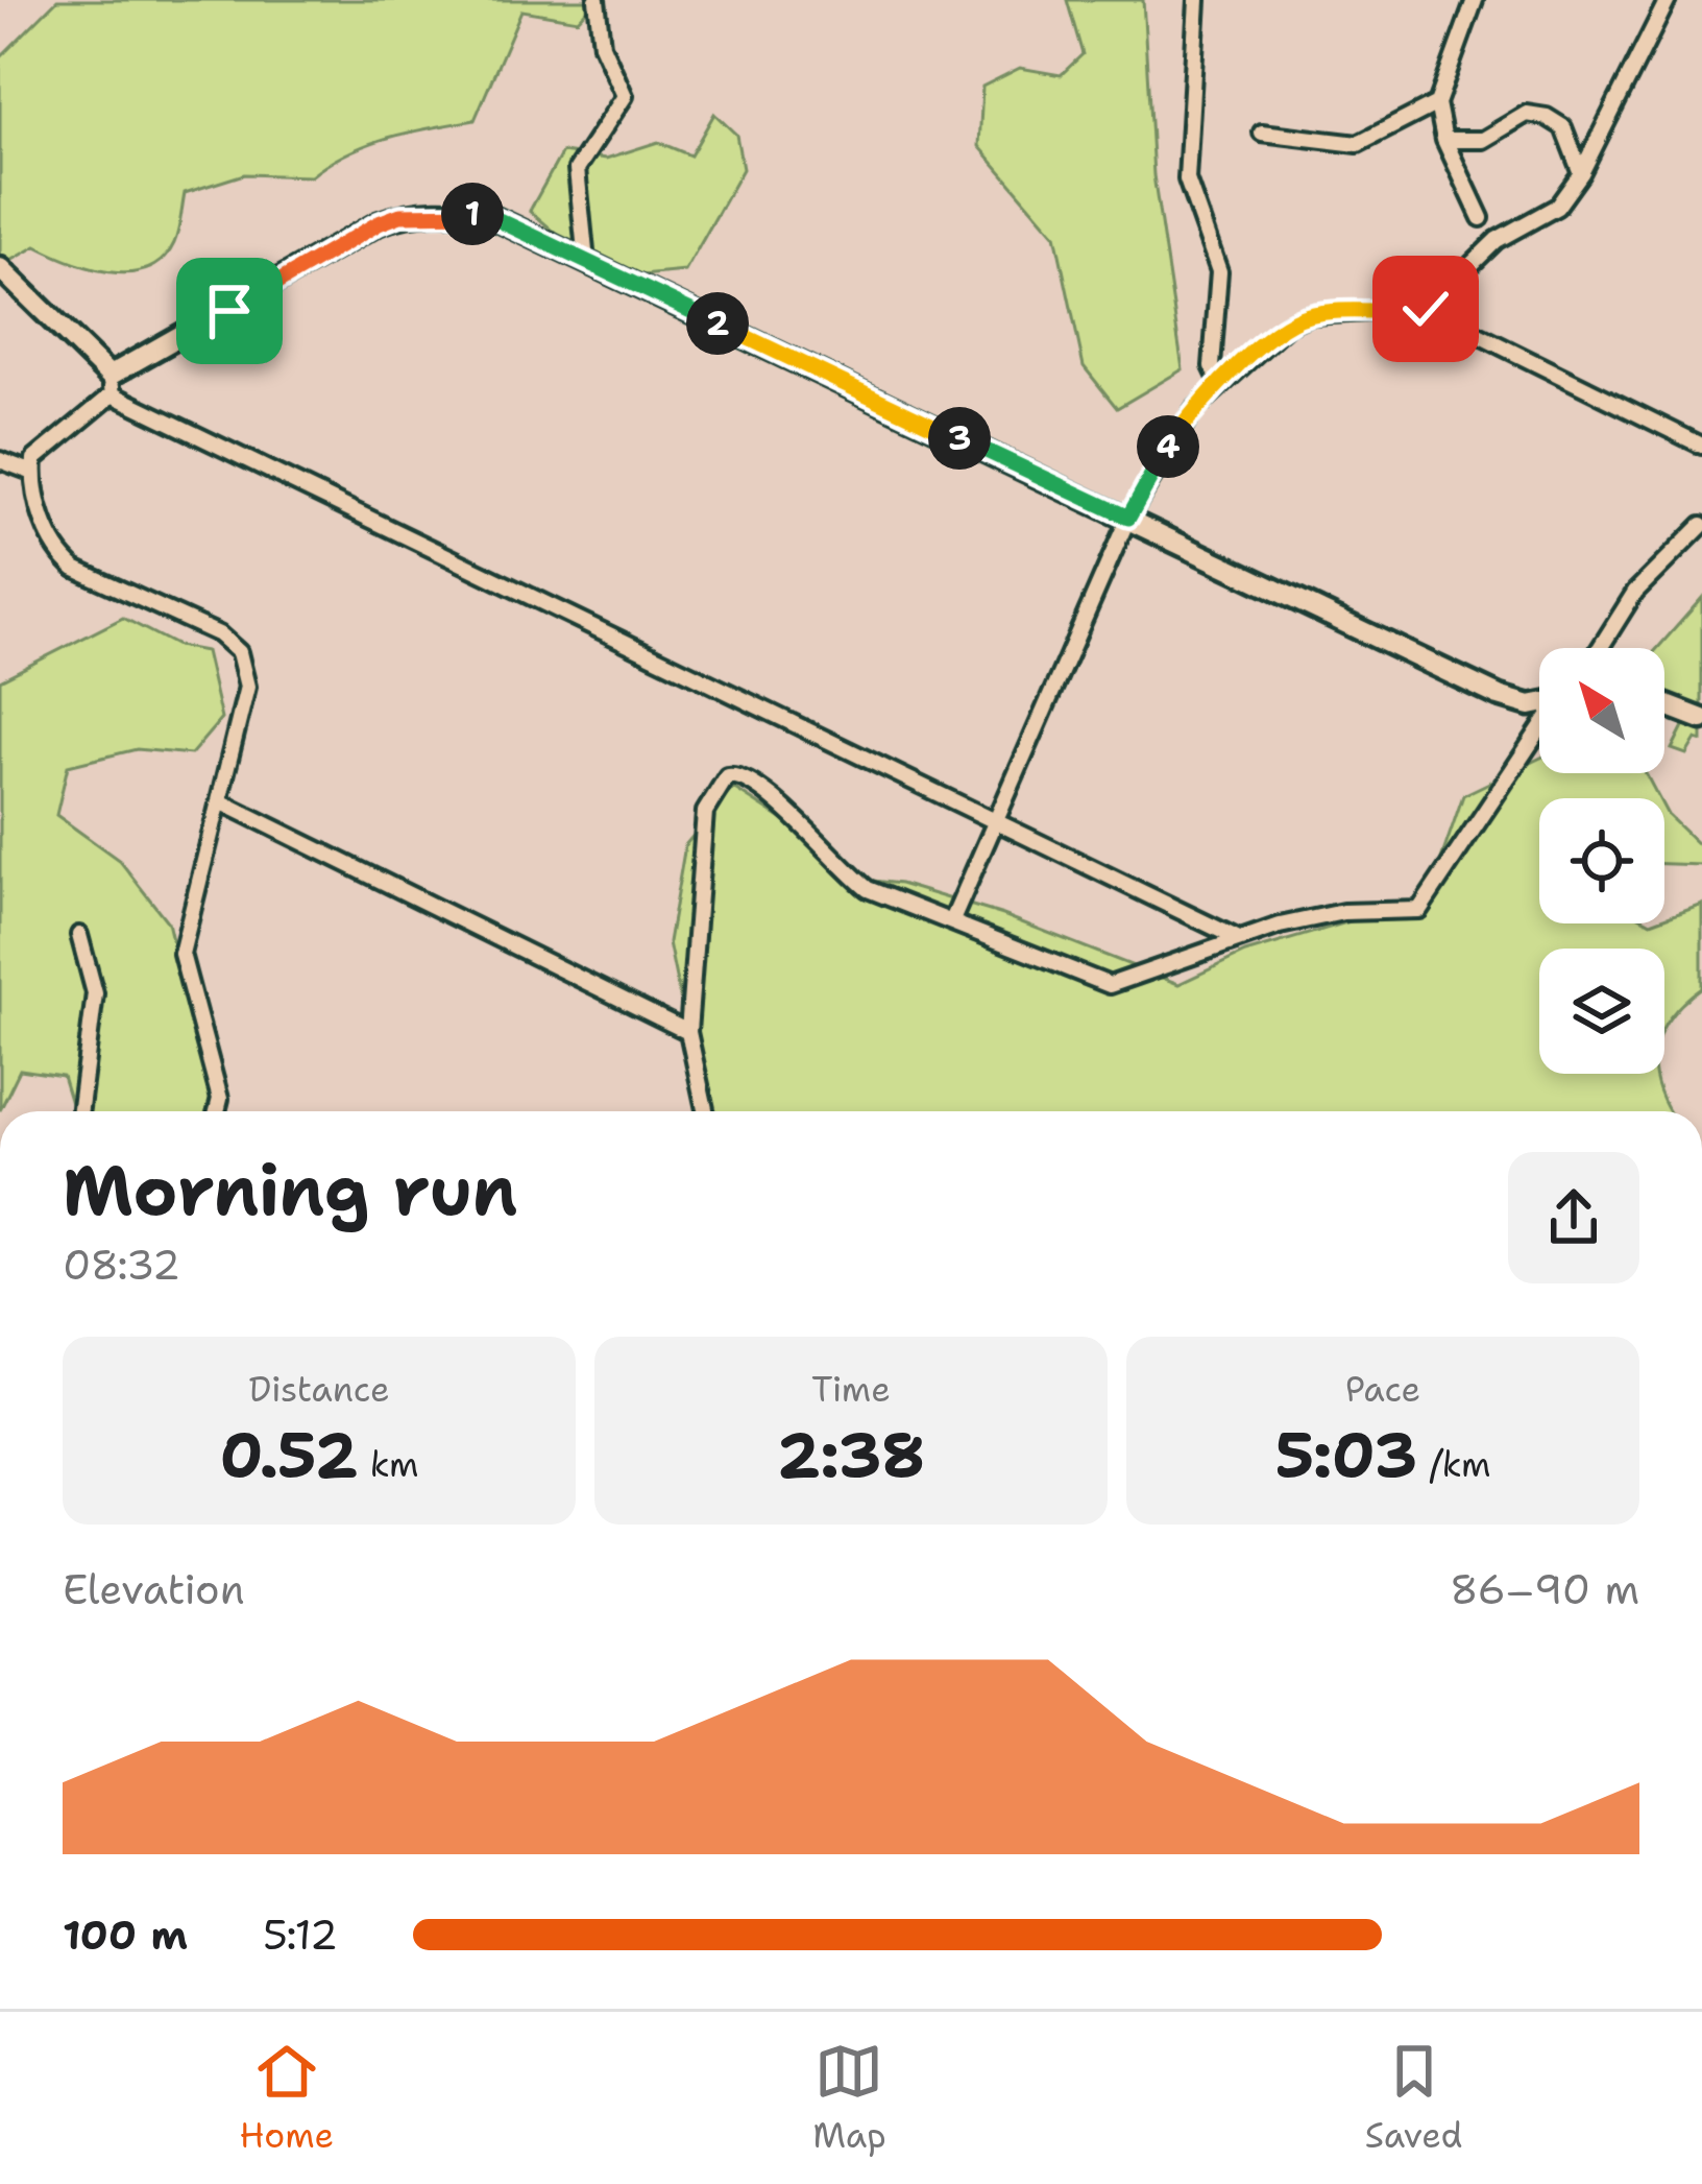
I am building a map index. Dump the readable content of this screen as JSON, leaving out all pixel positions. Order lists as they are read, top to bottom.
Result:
{
  "north": "top left",
  "page": {
    "pins": [
      "1",
      "2",
      "3",
      "4"
    ],
    "heading": ["Morning run", "08:32"],
    "stats": [
      ["Distance", "0.52 km"],
      ["Time", "2:38"],
      ["Pace", "5:03 /km"]
    ],
    "chart": ["Elevation", "86–90 m"],
    "list": [
      {
        "name": "100 m",
        "note": "5:12"
      }
    ],
    "tabs": ["Home", "Map", "Saved"]
  }
}
